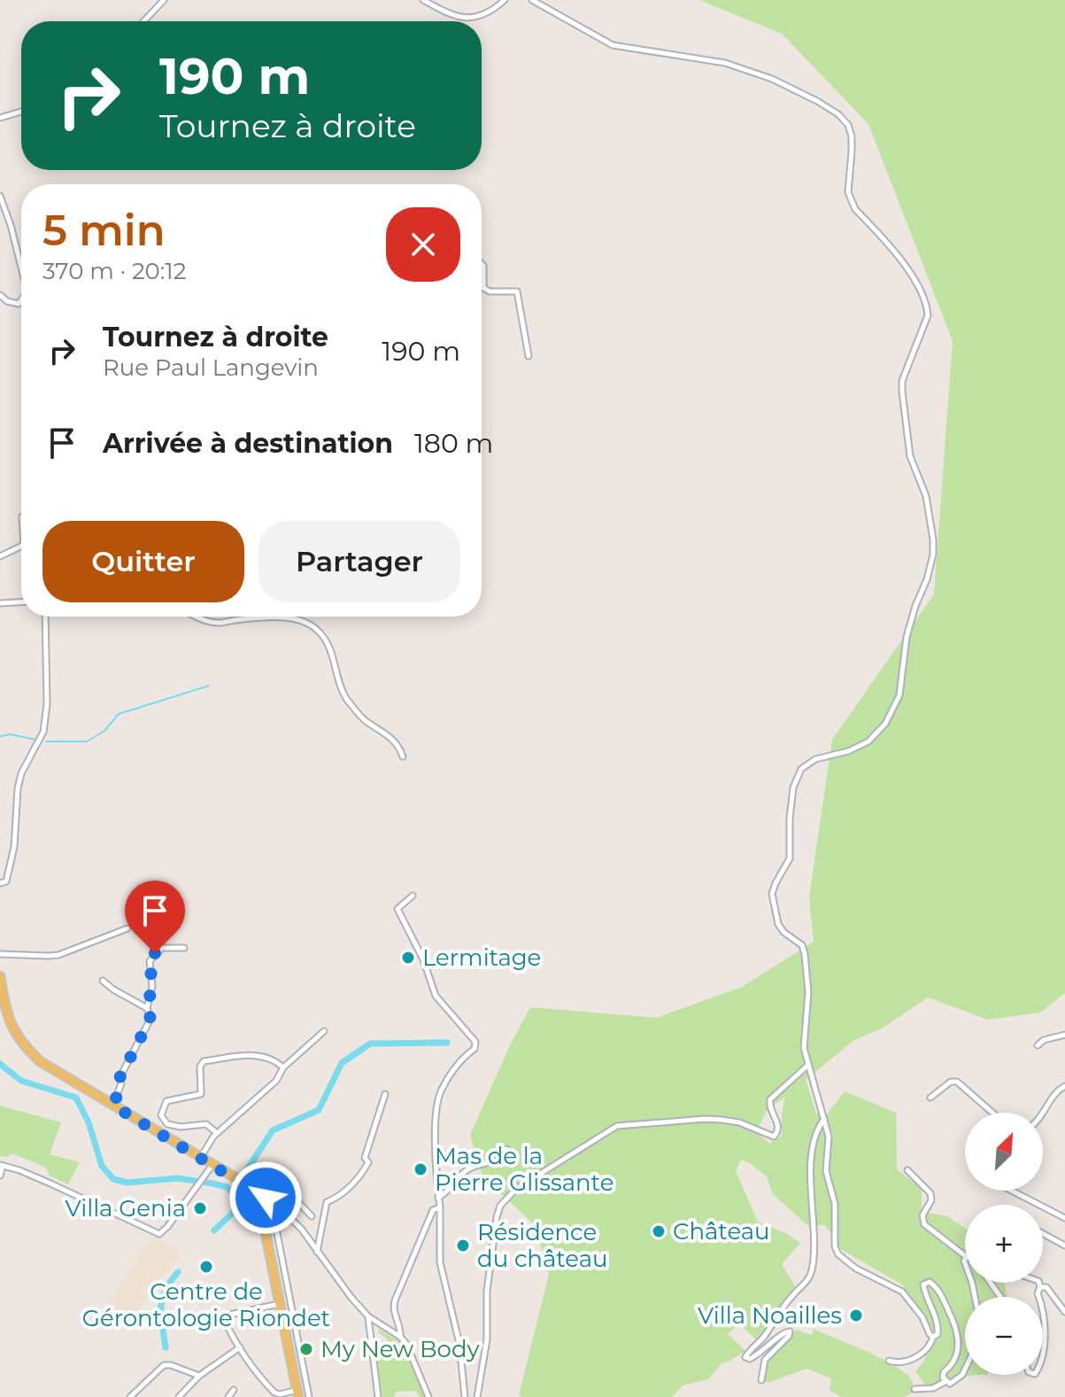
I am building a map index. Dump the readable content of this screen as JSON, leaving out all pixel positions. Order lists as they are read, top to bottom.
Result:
{
  "places": [
    "Lermitage",
    "Mas de la Pierre Glissante",
    "Villa Genia",
    "Château",
    "Résidence du château",
    "Centre de Gérontologie Riondet",
    "Villa Noailles",
    "My New Body"
  ],
  "north": "top right",
  "page": {
    "turn": ["190 m", "Tournez à droite"],
    "heading": ["5 min", "370 m · 20:12"],
    "list": [
      {
        "name": "Tournez à droite",
        "note": "Rue Paul Langevin",
        "value": "190 m"
      },
      {
        "name": "Arrivée à destination",
        "value": "180 m"
      }
    ],
    "buttons": ["Quitter", "Partager"],
    "map_buttons": ["+", "−"]
  }
}
